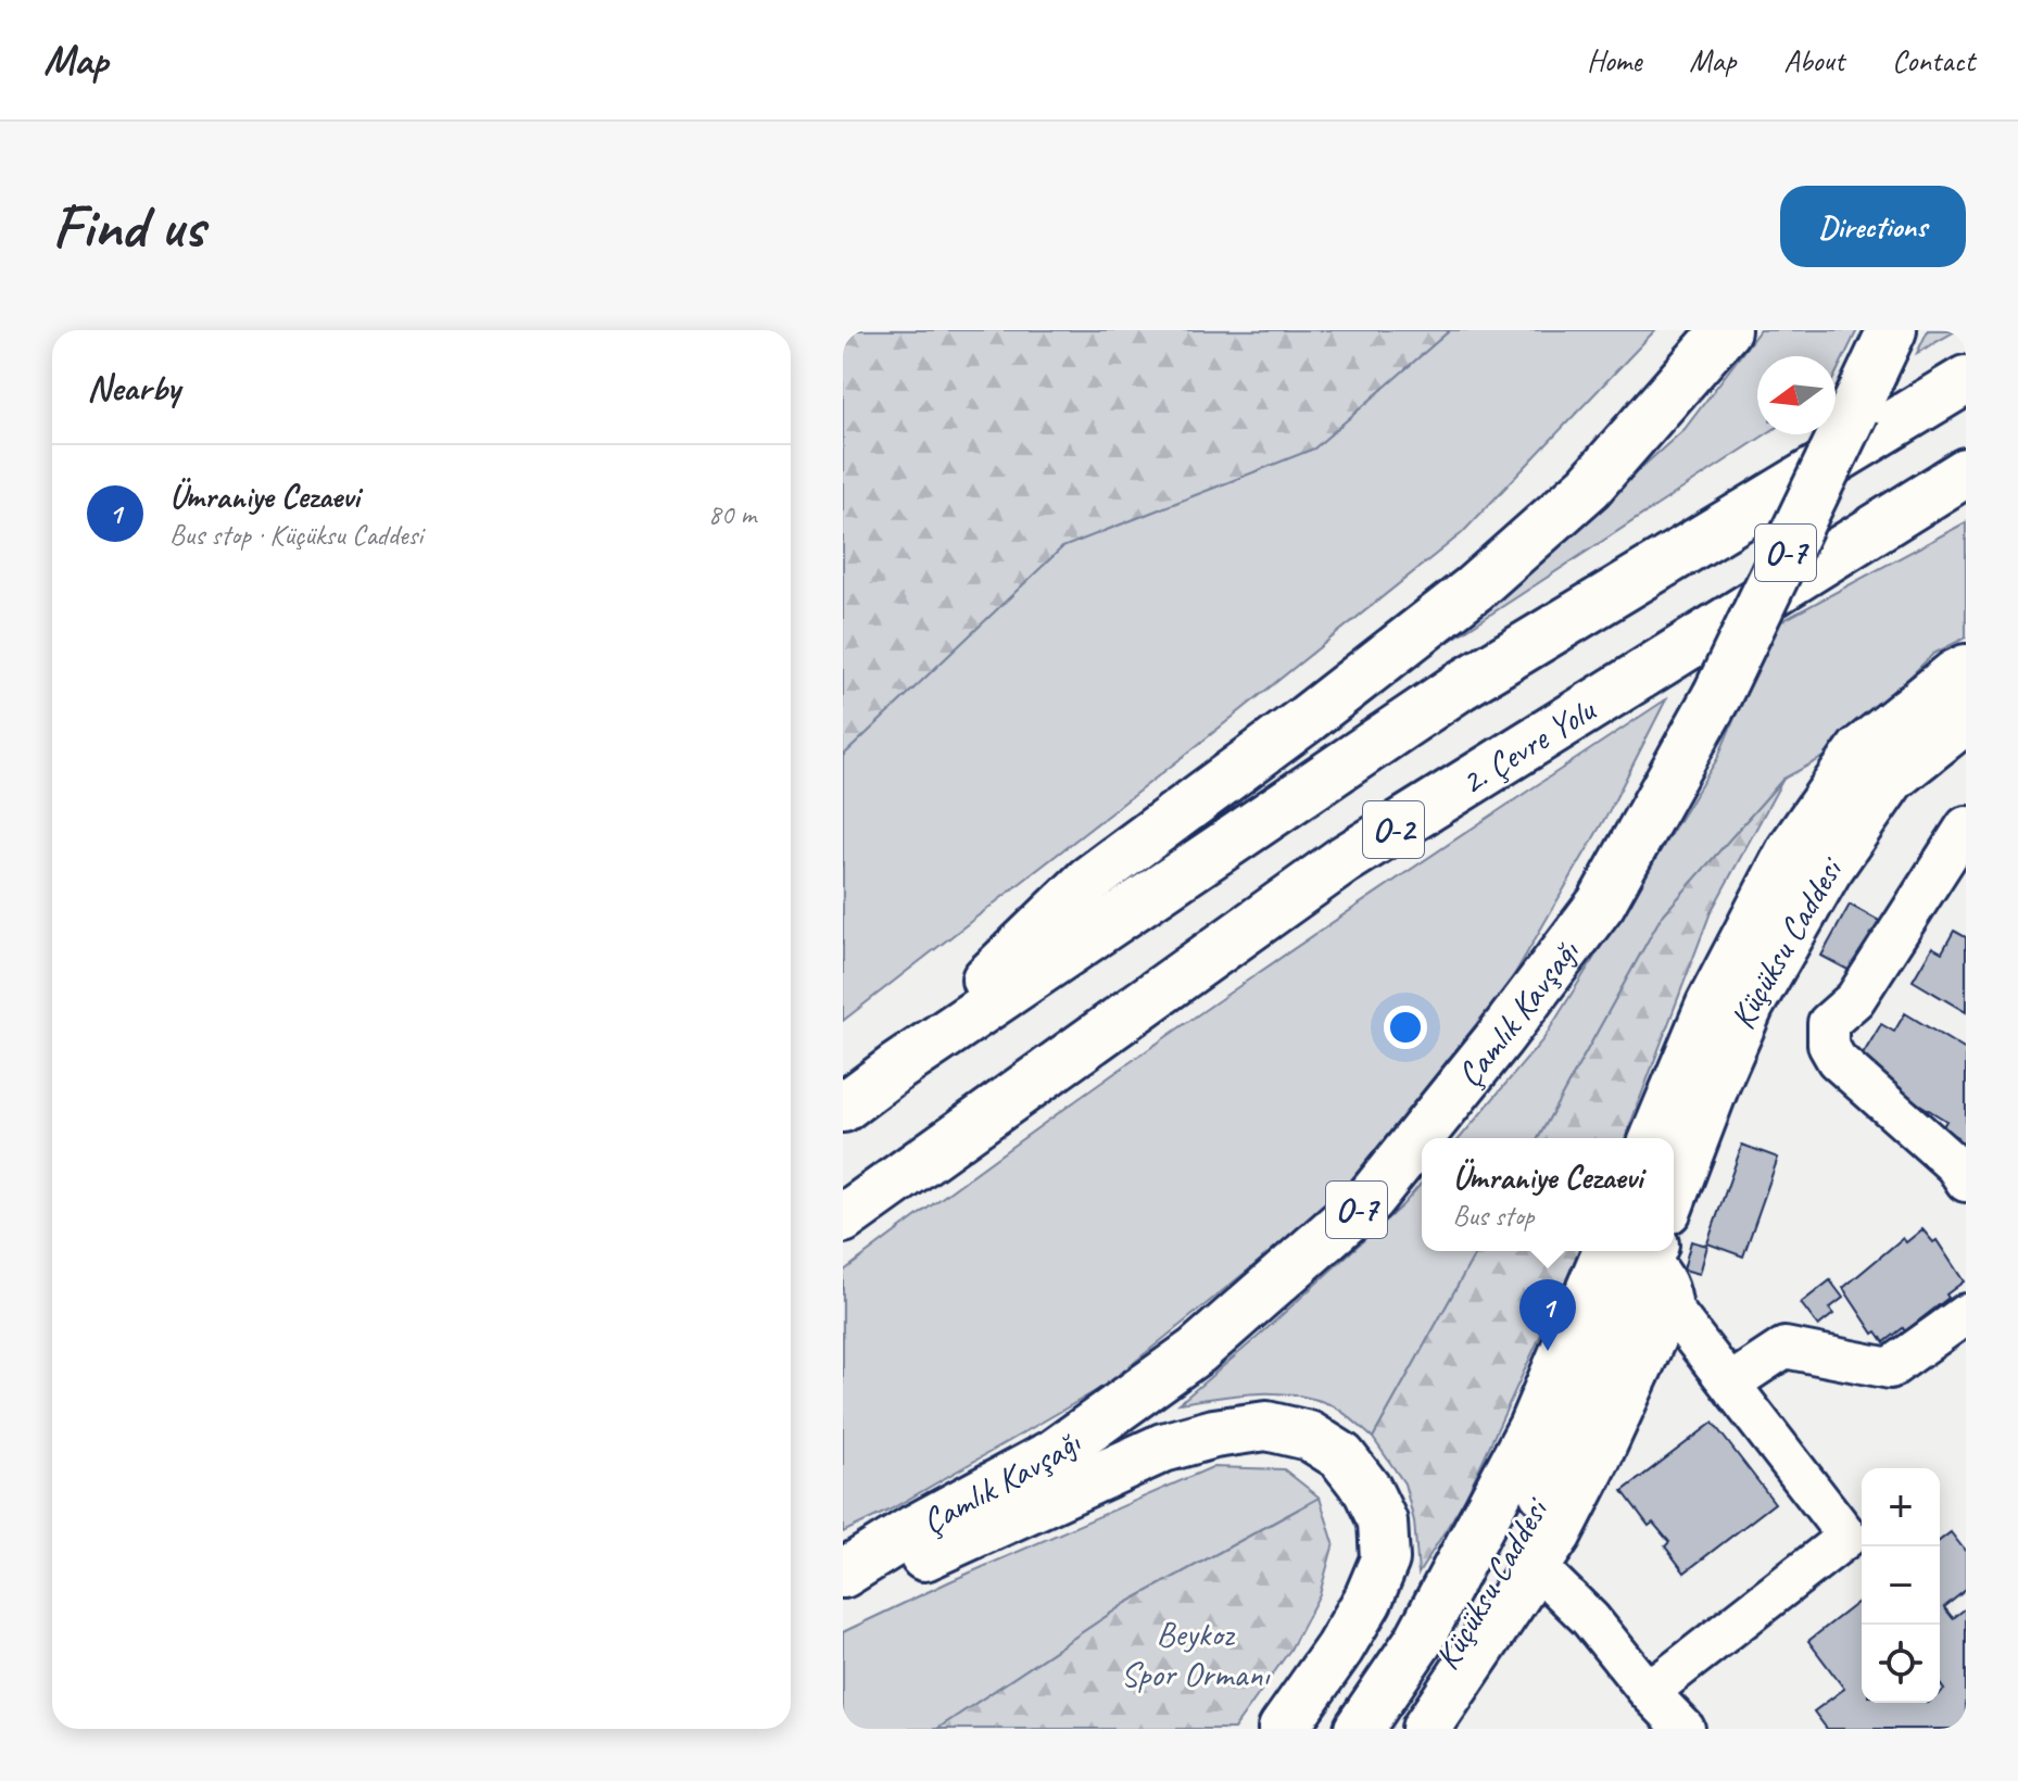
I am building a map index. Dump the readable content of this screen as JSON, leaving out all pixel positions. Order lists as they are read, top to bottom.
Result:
{
  "streets": {
    "main road": [
      "O-7",
      "2. Çevre Yolu",
      "O-2",
      "Küçüksu Caddesi",
      "Çamlık Kavşağı"
    ]
  },
  "parks": ["Beykoz Spor Ormanı"],
  "north": "left",
  "page": {
    "header": "Map",
    "nav": [
      "Home",
      "Map",
      "About",
      "Contact"
    ],
    "buttons": "Directions",
    "title": "Find us",
    "heading": "Nearby",
    "list": [
      {
        "mark": "1",
        "name": "Ümraniye Cezaevi",
        "note": "Bus stop · Küçüksu Caddesi",
        "value": "80 m"
      }
    ],
    "popup": ["Ümraniye Cezaevi", "Bus stop"],
    "pins": "1",
    "map_buttons": ["+", "−"]
  }
}
